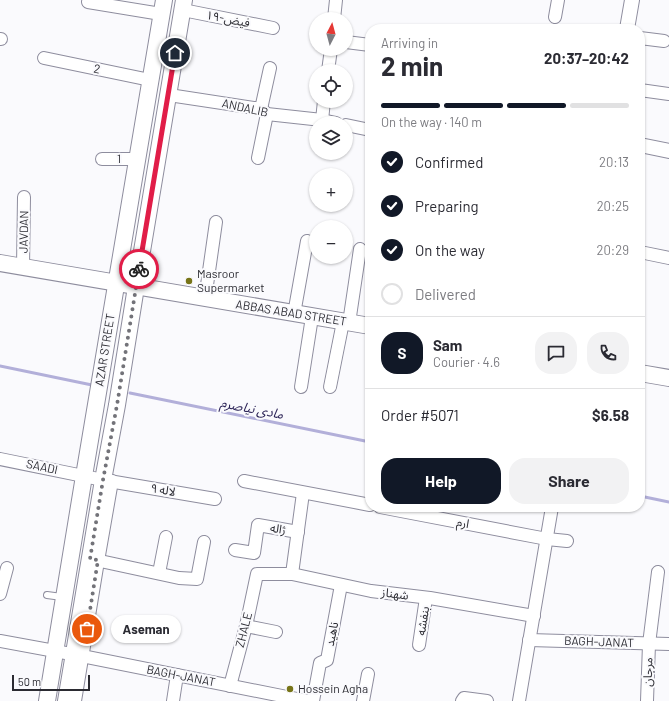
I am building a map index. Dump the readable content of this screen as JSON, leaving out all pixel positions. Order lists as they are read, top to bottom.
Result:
{
  "streets": {
    "main road": ["ABBAS ABAD STREET", "AZAR STREET"],
    "street": [
      "۱۹-فیض",
      "2",
      "ANDALIB",
      "1",
      "JAVDAN",
      "SAADI",
      "۹ لاله",
      "ارم",
      "ژاله",
      "شهناز",
      "بنفشه",
      "ZHALE",
      "ناهید",
      "BAGH-JANAT",
      "مرجان"
    ]
  },
  "crossings": [
    ["۱۹-فیض", "AZAR STREET"],
    ["2", "AZAR STREET"],
    ["ANDALIB", "AZAR STREET"],
    ["1", "AZAR STREET"],
    ["JAVDAN", "ABBAS ABAD STREET"],
    ["ABBAS ABAD STREET", "AZAR STREET"],
    ["AZAR STREET", "SAADI"],
    ["AZAR STREET", "۹ لاله"],
    ["AZAR STREET", "BAGH-JANAT"],
    ["SAADI", "۹ لاله"],
    ["شهناز", "بنفشه"],
    ["شهناز", "ZHALE"],
    ["شهناز", "ناهید"],
    ["ZHALE", "BAGH-JANAT"],
    ["BAGH-JANAT", "مرجان"]
  ],
  "water": ["مادی نیاصرم"],
  "places": ["Masroor Supermarket", "Aseman", "Hossein Agha"],
  "scale_bar": "50 m",
  "north": "top",
  "page": {
    "map_buttons": ["+", "−"],
    "heading": ["2 min", "Arriving in", "20:37–20:42"],
    "panel": [
      "Sam",
      "Courier · 4.6",
      "Order #5071",
      "$6.58"
    ],
    "bar": "On the way · 140 m",
    "list": [
      ["Confirmed", "20:13"],
      ["Preparing", "20:25"],
      ["On the way", "20:29"],
      "Delivered"
    ],
    "round": "S",
    "buttons": ["Help", "Share"],
    "bubble": "Aseman",
    "scale": "50 m"
  }
}
